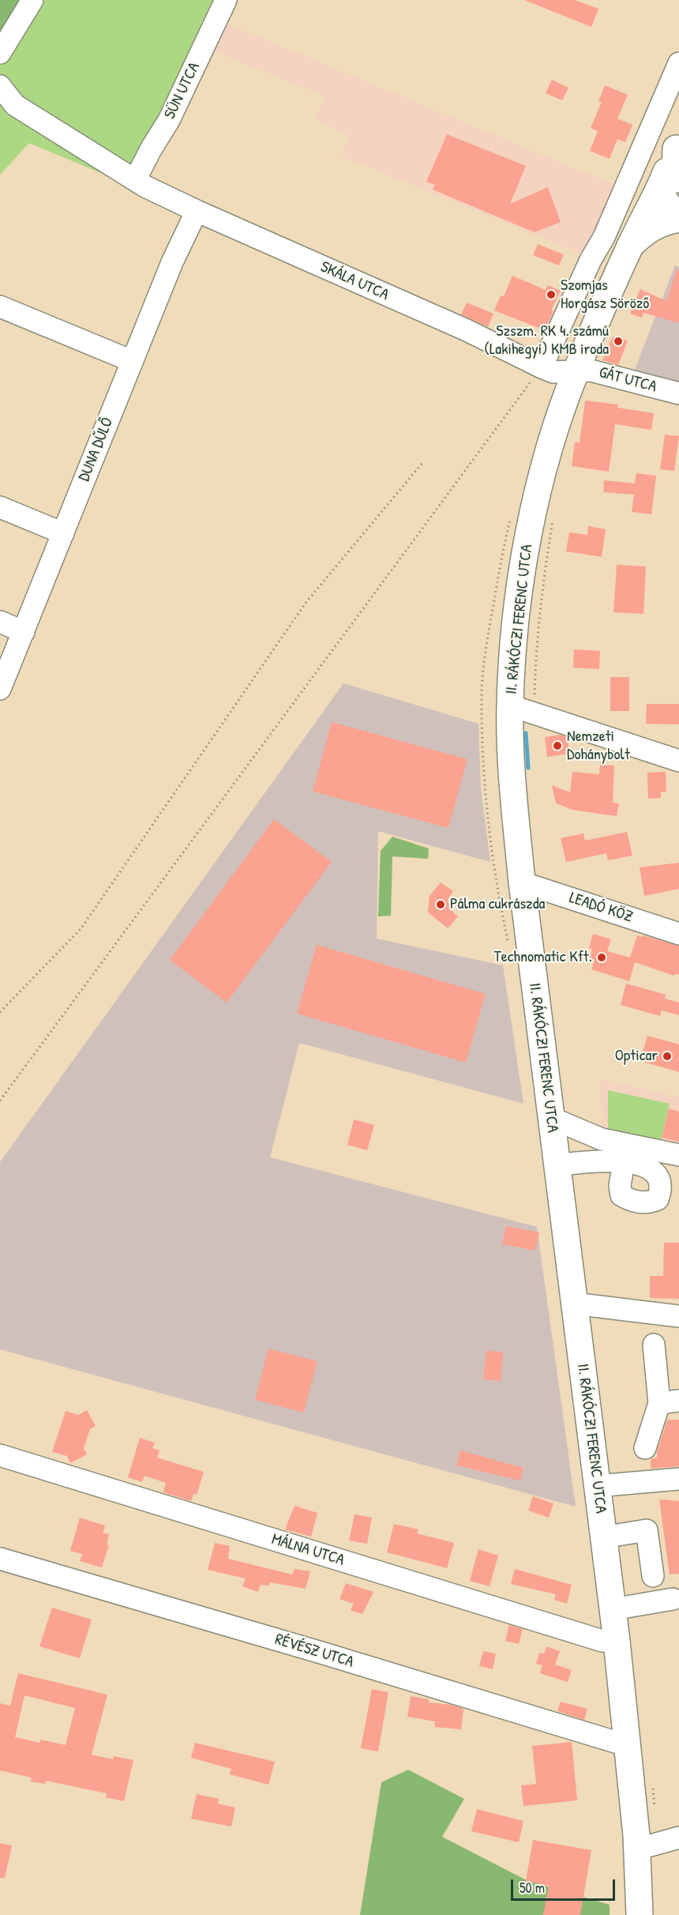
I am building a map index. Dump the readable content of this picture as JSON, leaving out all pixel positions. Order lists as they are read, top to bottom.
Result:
{
  "streets": {
    "main road": ["II. RÁKÓCZI FERENC UTCA"],
    "street": [
      "SÜN UTCA",
      "SKÁLA UTCA",
      "GÁT UTCA",
      "DUNA DŰLŐ",
      "LEADÓ KÖZ",
      "MÁLNA UTCA",
      "RÉVÉSZ UTCA"
    ]
  },
  "crossings": [
    ["SÜN UTCA", "SKÁLA UTCA"],
    ["SKÁLA UTCA", "GÁT UTCA"],
    ["SKÁLA UTCA", "DUNA DŰLŐ"],
    ["SKÁLA UTCA", "II. RÁKÓCZI FERENC UTCA"],
    ["GÁT UTCA", "II. RÁKÓCZI FERENC UTCA"],
    ["II. RÁKÓCZI FERENC UTCA", "LEADÓ KÖZ"],
    ["II. RÁKÓCZI FERENC UTCA", "MÁLNA UTCA"],
    ["II. RÁKÓCZI FERENC UTCA", "RÉVÉSZ UTCA"]
  ],
  "places": [
    "Szomjas Horgász Söröző",
    "Szszm. RK 4. számú (Lakihegyi) KMB iroda",
    "Nemzeti Dohánybolt",
    "Pálma cukrászda",
    "Technomatic Kft.",
    "Opticar"
  ],
  "scale_bar": "50 m"
}
